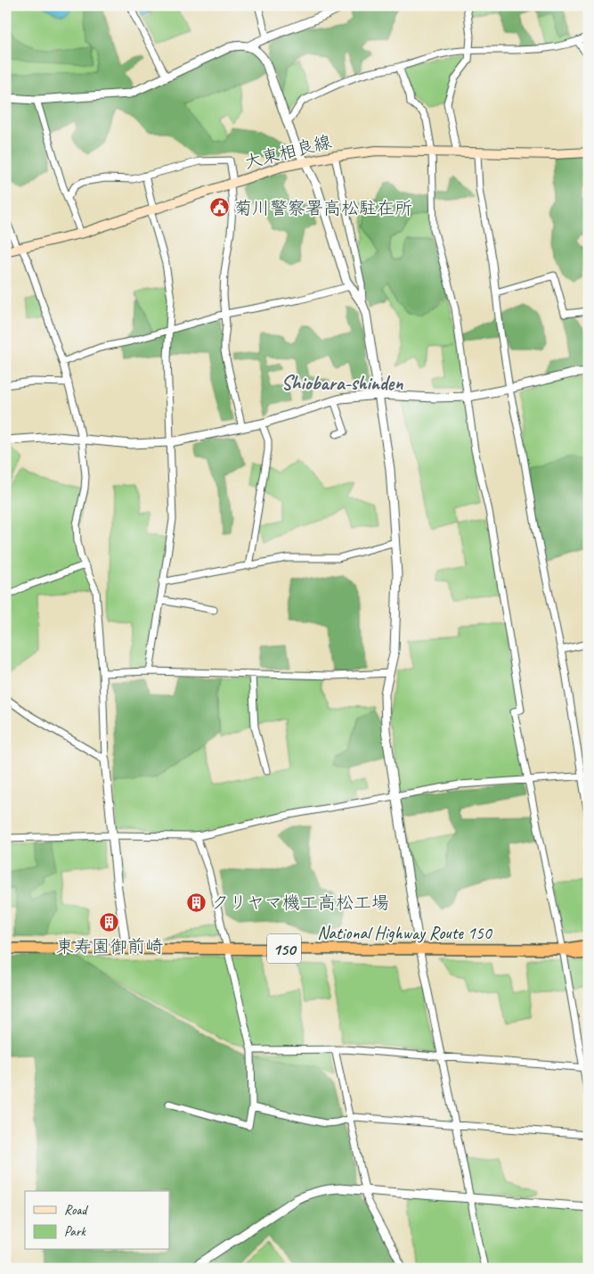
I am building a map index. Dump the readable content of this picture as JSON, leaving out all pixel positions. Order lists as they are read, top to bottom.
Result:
{
  "streets": {
    "highway": ["National Highway Route 150", "150"],
    "main road": ["大東相良線"]
  },
  "districts": ["Shiobara-shinden"],
  "places": {
    "public building": ["菊川警察署高松駐在所"],
    "building": ["クリヤマ機工高松工場", "東寿園御前崎"]
  },
  "legend": ["Road", "Park"]
}
